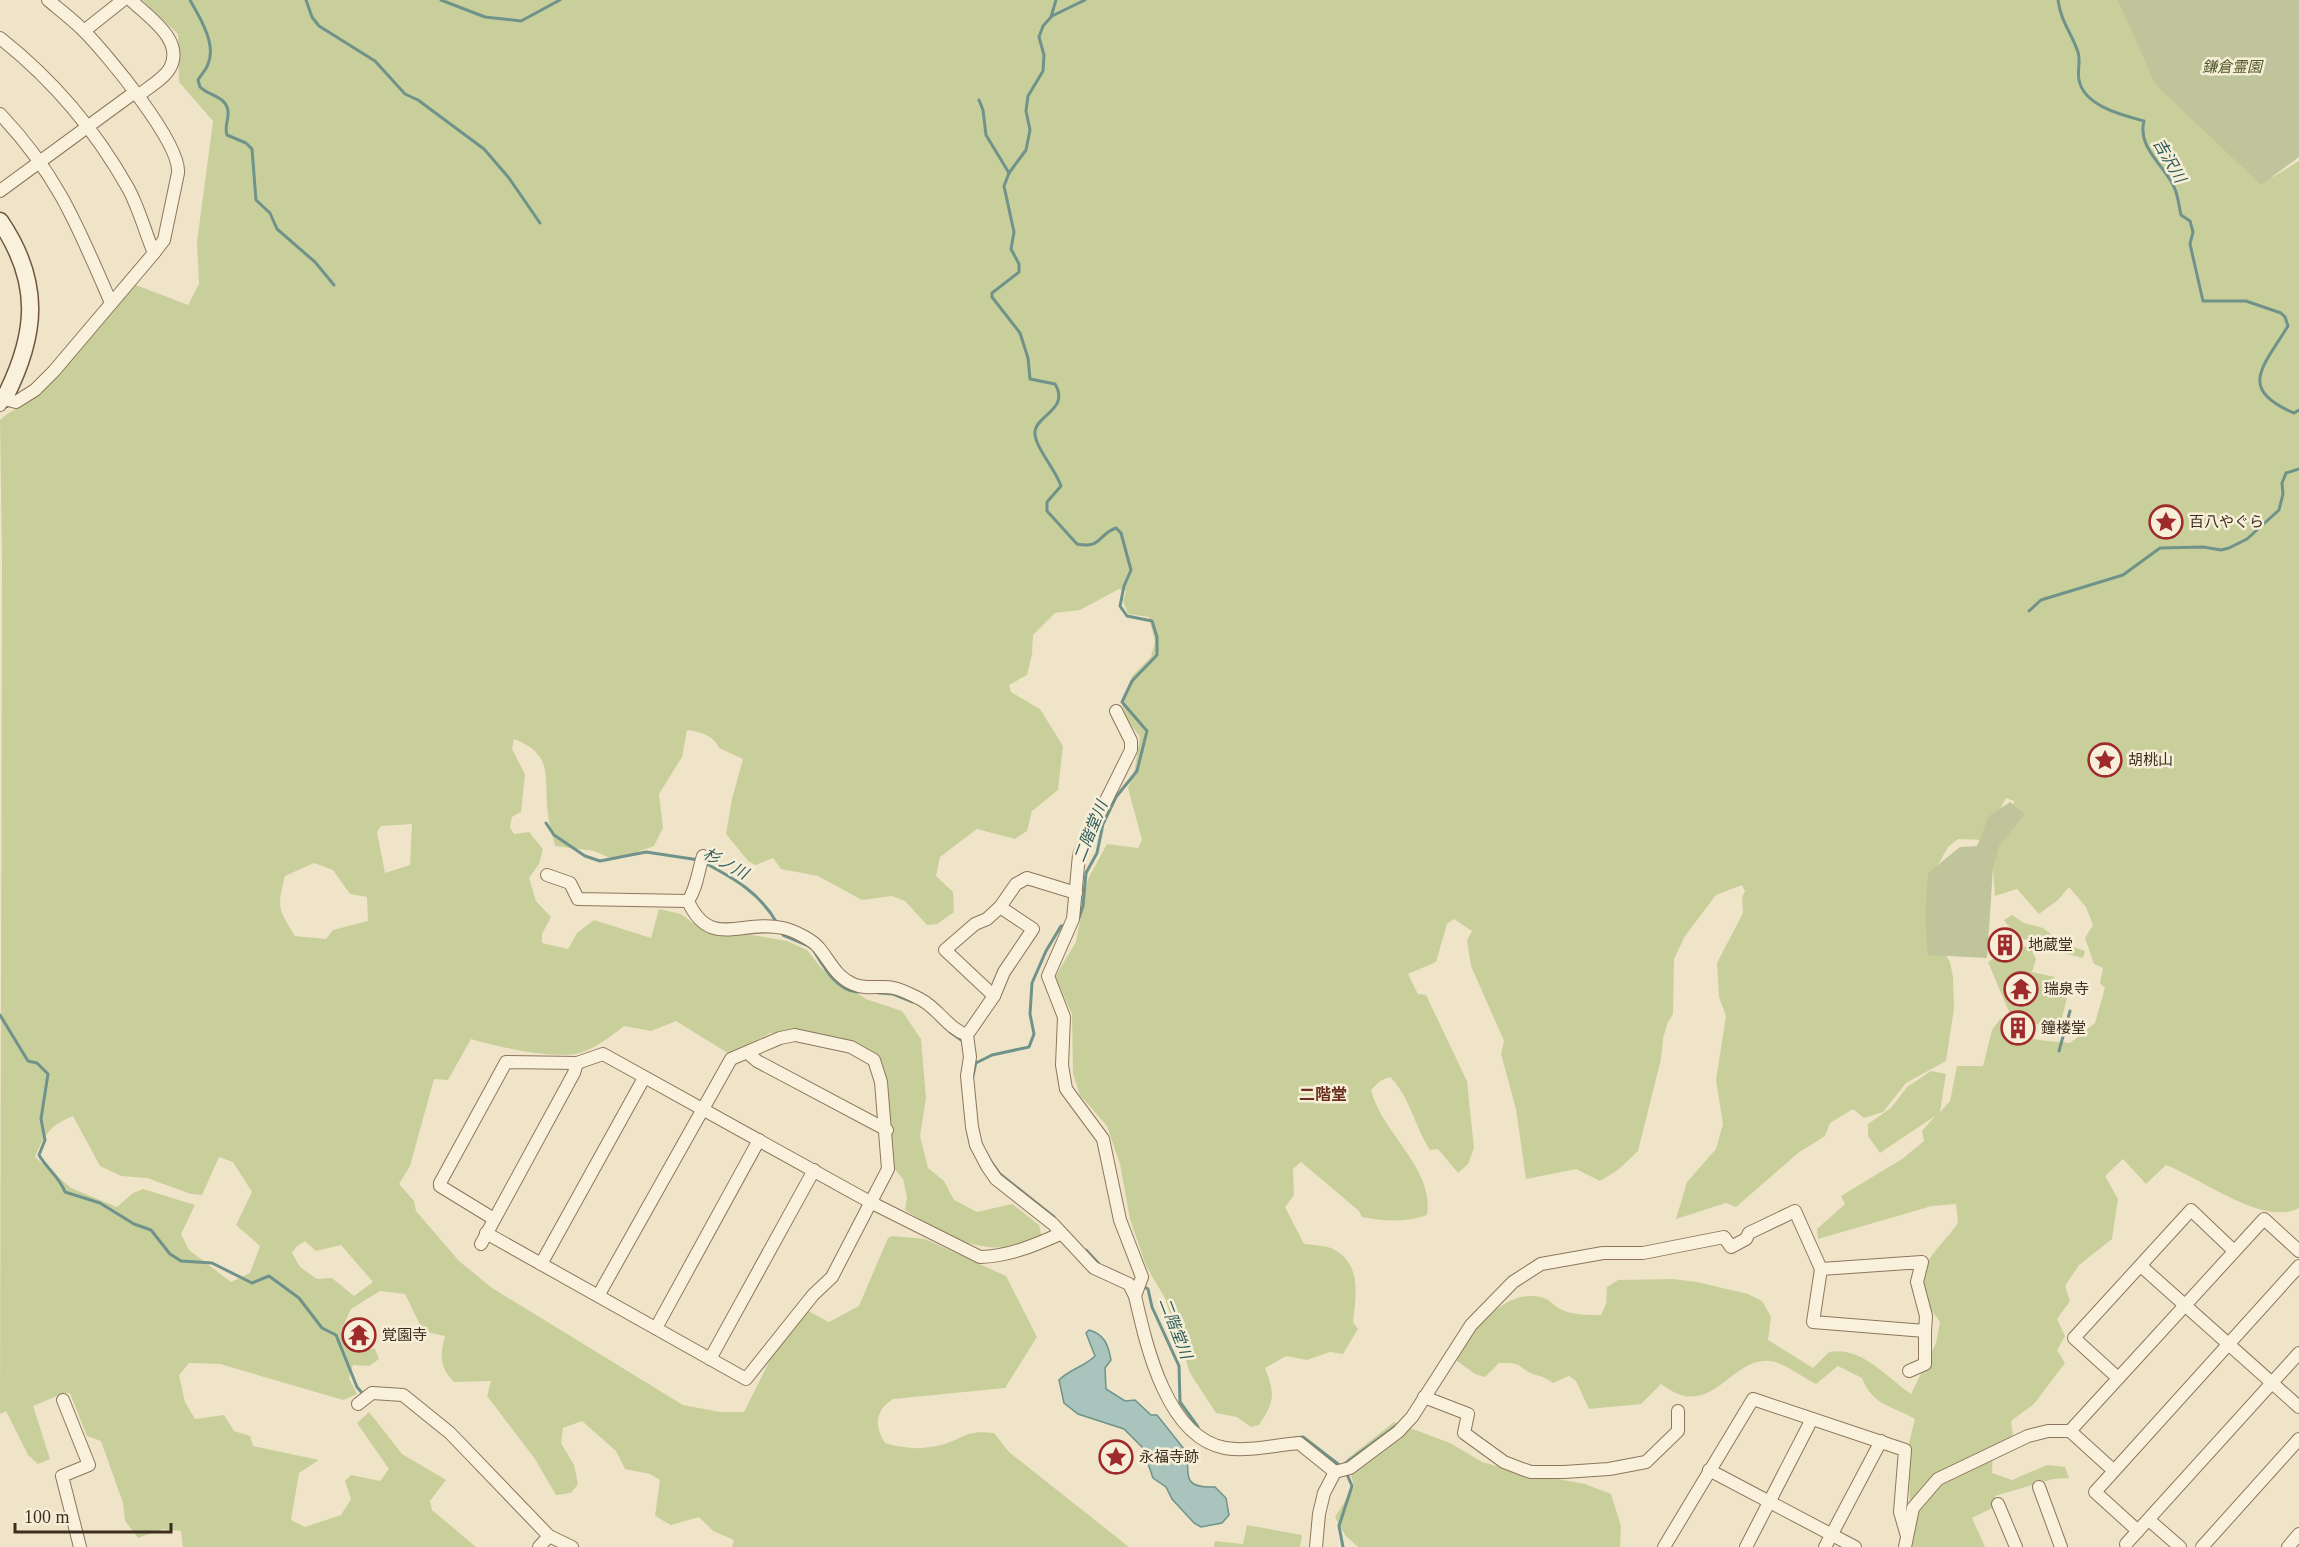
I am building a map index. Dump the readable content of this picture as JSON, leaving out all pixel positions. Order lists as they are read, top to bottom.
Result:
{
  "districts": ["二階堂"],
  "water": ["吉沢川", "二階堂川", "杉ノ川"],
  "parks": ["鎌倉霊園"],
  "places": {
    "place": ["百八やぐら", "胡桃山", "永福寺跡"],
    "building": ["地蔵堂", "鐘楼堂"],
    "temple": ["瑞泉寺", "覚園寺"]
  },
  "scale_bar": "100 m"
}
